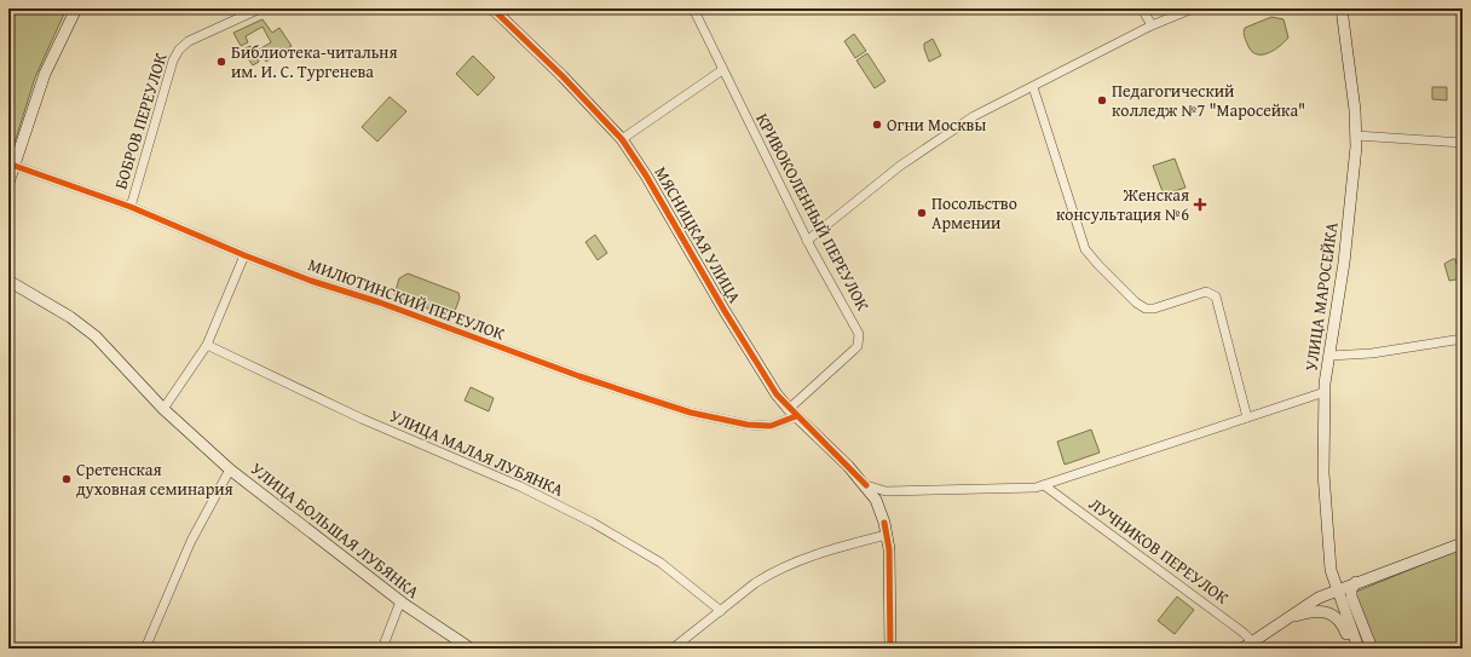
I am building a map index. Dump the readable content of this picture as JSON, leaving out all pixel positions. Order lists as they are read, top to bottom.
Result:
{
  "streets": {
    "main road": ["МЯСНИЦКАЯ УЛИЦА", "УЛИЦА МАРОСЕЙКА", "УЛИЦА БОЛЬШАЯ ЛУБЯНКА"],
    "street": [
      "БОБРОВ ПЕРЕУЛОК",
      "КРИВОКОЛЕННЫЙ ПЕРЕУЛОК",
      "МИЛЮТИНСКИЙ ПЕРЕУЛОК",
      "УЛИЦА МАЛАЯ ЛУБЯНКА",
      "ЛУЧНИКОВ ПЕРЕУЛОК"
    ]
  },
  "crossings": [
    ["БОБРОВ ПЕРЕУЛОК", "МИЛЮТИНСКИЙ ПЕРЕУЛОК"],
    ["КРИВОКОЛЕННЫЙ ПЕРЕУЛОК", "МЯСНИЦКАЯ УЛИЦА"],
    ["КРИВОКОЛЕННЫЙ ПЕРЕУЛОК", "МИЛЮТИНСКИЙ ПЕРЕУЛОК"],
    ["МЯСНИЦКАЯ УЛИЦА", "МИЛЮТИНСКИЙ ПЕРЕУЛОК"]
  ],
  "places": {
    "other": [
      "Библиотека-читальня им. И. С. Тургенева",
      "Педагогический колледж №7 \"Маросейка\"",
      "Огни Москвы",
      "Посольство Армении",
      "Сретенская духовная семинария"
    ],
    "health": ["Женская консультация №6"]
  }
}
